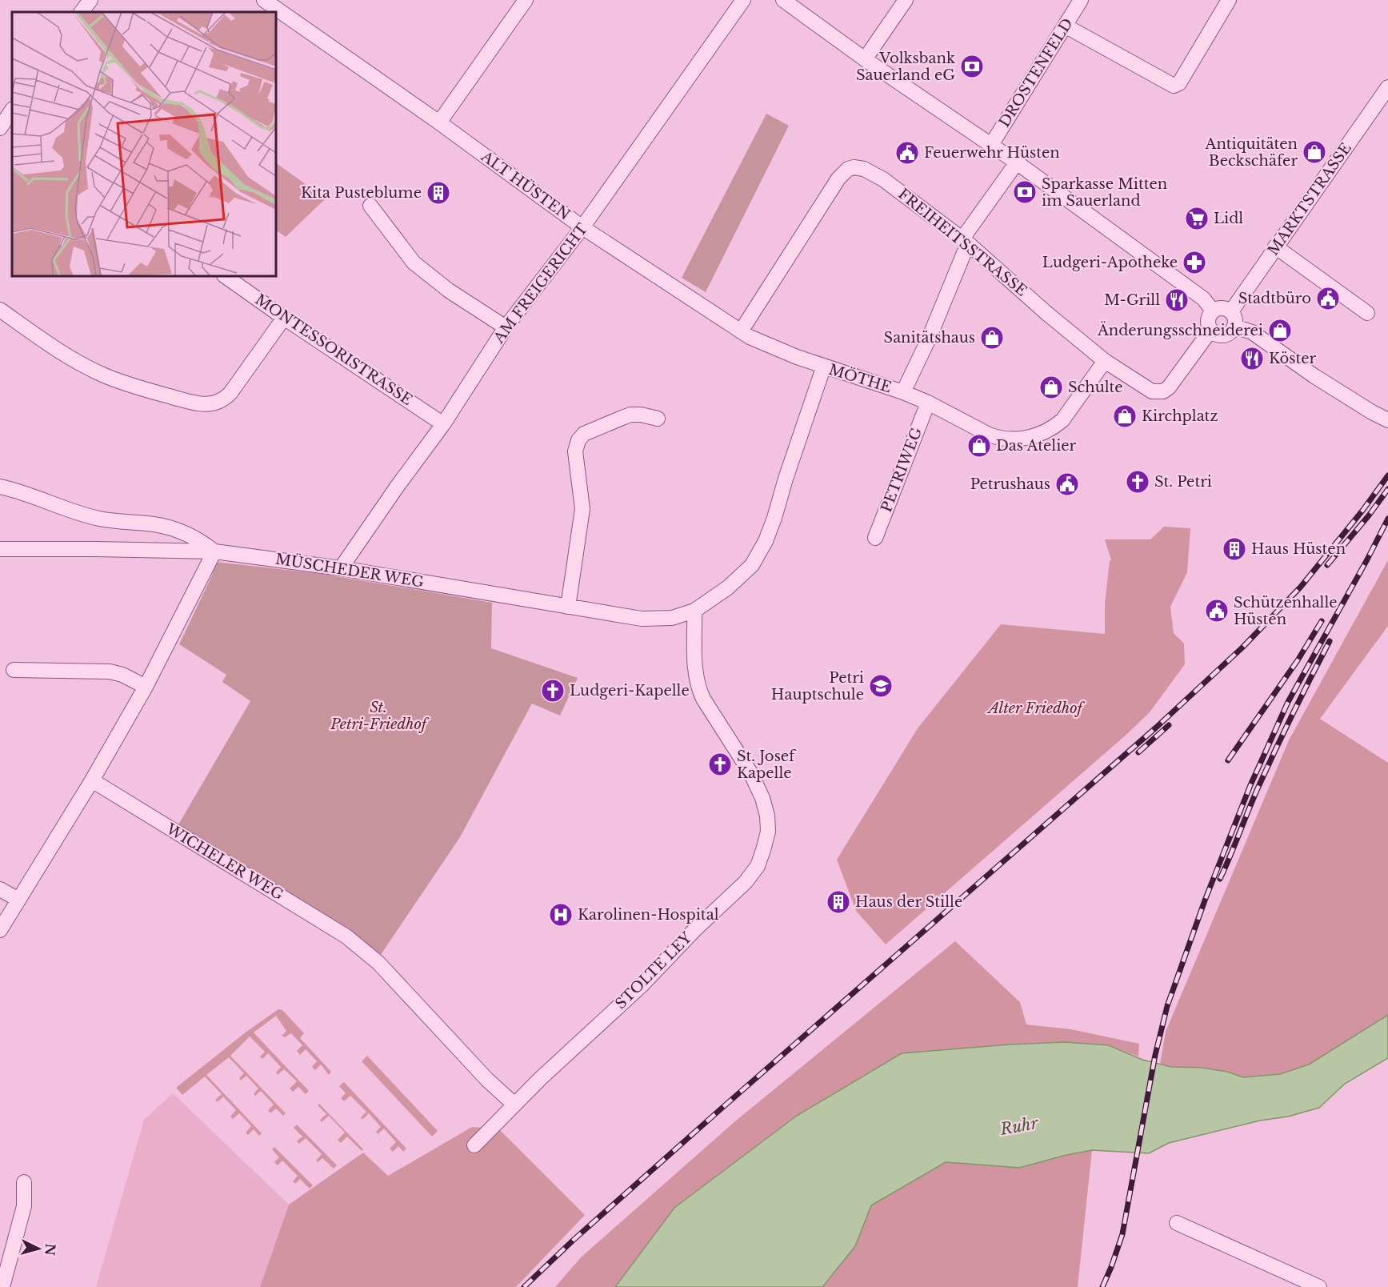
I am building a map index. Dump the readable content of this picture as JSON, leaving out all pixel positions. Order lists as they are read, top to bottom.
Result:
{
  "streets": {
    "street": [
      "DROSTENFELD",
      "ALT HÜSTEN",
      "MARKTSTRASSE",
      "FREIHEITSSTRASSE",
      "AM FREIGERICHT",
      "MONTESSORISTRASSE",
      "MÖTHE",
      "PETRIWEG",
      "MÜSCHEDER WEG",
      "WICHELER WEG",
      "STOLTE LEY"
    ]
  },
  "crossings": [
    ["ALT HÜSTEN", "FREIHEITSSTRASSE"],
    ["ALT HÜSTEN", "AM FREIGERICHT"],
    ["ALT HÜSTEN", "MÖTHE"],
    ["MARKTSTRASSE", "FREIHEITSSTRASSE"],
    ["FREIHEITSSTRASSE", "MÖTHE"],
    ["AM FREIGERICHT", "MONTESSORISTRASSE"],
    ["AM FREIGERICHT", "MÜSCHEDER WEG"],
    ["MÖTHE", "PETRIWEG"],
    ["MÖTHE", "MÜSCHEDER WEG"],
    ["MÖTHE", "STOLTE LEY"],
    ["MÜSCHEDER WEG", "STOLTE LEY"],
    ["WICHELER WEG", "STOLTE LEY"]
  ],
  "water": ["Ruhr"],
  "parks": ["St. Petri-Friedhof", "Alter Friedhof"],
  "places": {
    "bank": ["Volksbank Sauerland eG", "Sparkasse Mitten im Sauerland"],
    "shop": [
      "Antiquitäten Beckschäfer",
      "Änderungsschneiderei",
      "Sanitätshaus",
      "Schulte",
      "Kirchplatz",
      "Das Atelier"
    ],
    "public building": [
      "Feuerwehr Hüsten",
      "Stadtbüro",
      "Petrushaus",
      "Schützenhalle Hüsten"
    ],
    "building": ["Kita Pusteblume", "Haus Hüsten", "Haus der Stille"],
    "supermarket": ["Lidl"],
    "pharmacy": ["Ludgeri-Apotheke"],
    "restaurant": ["M-Grill", "Köster"],
    "church": ["St. Petri", "Ludgeri-Kapelle", "St. Josef Kapelle"],
    "school or university": ["Petri Hauptschule"],
    "hospital": ["Karolinen-Hospital"]
  },
  "north": "right"
}
